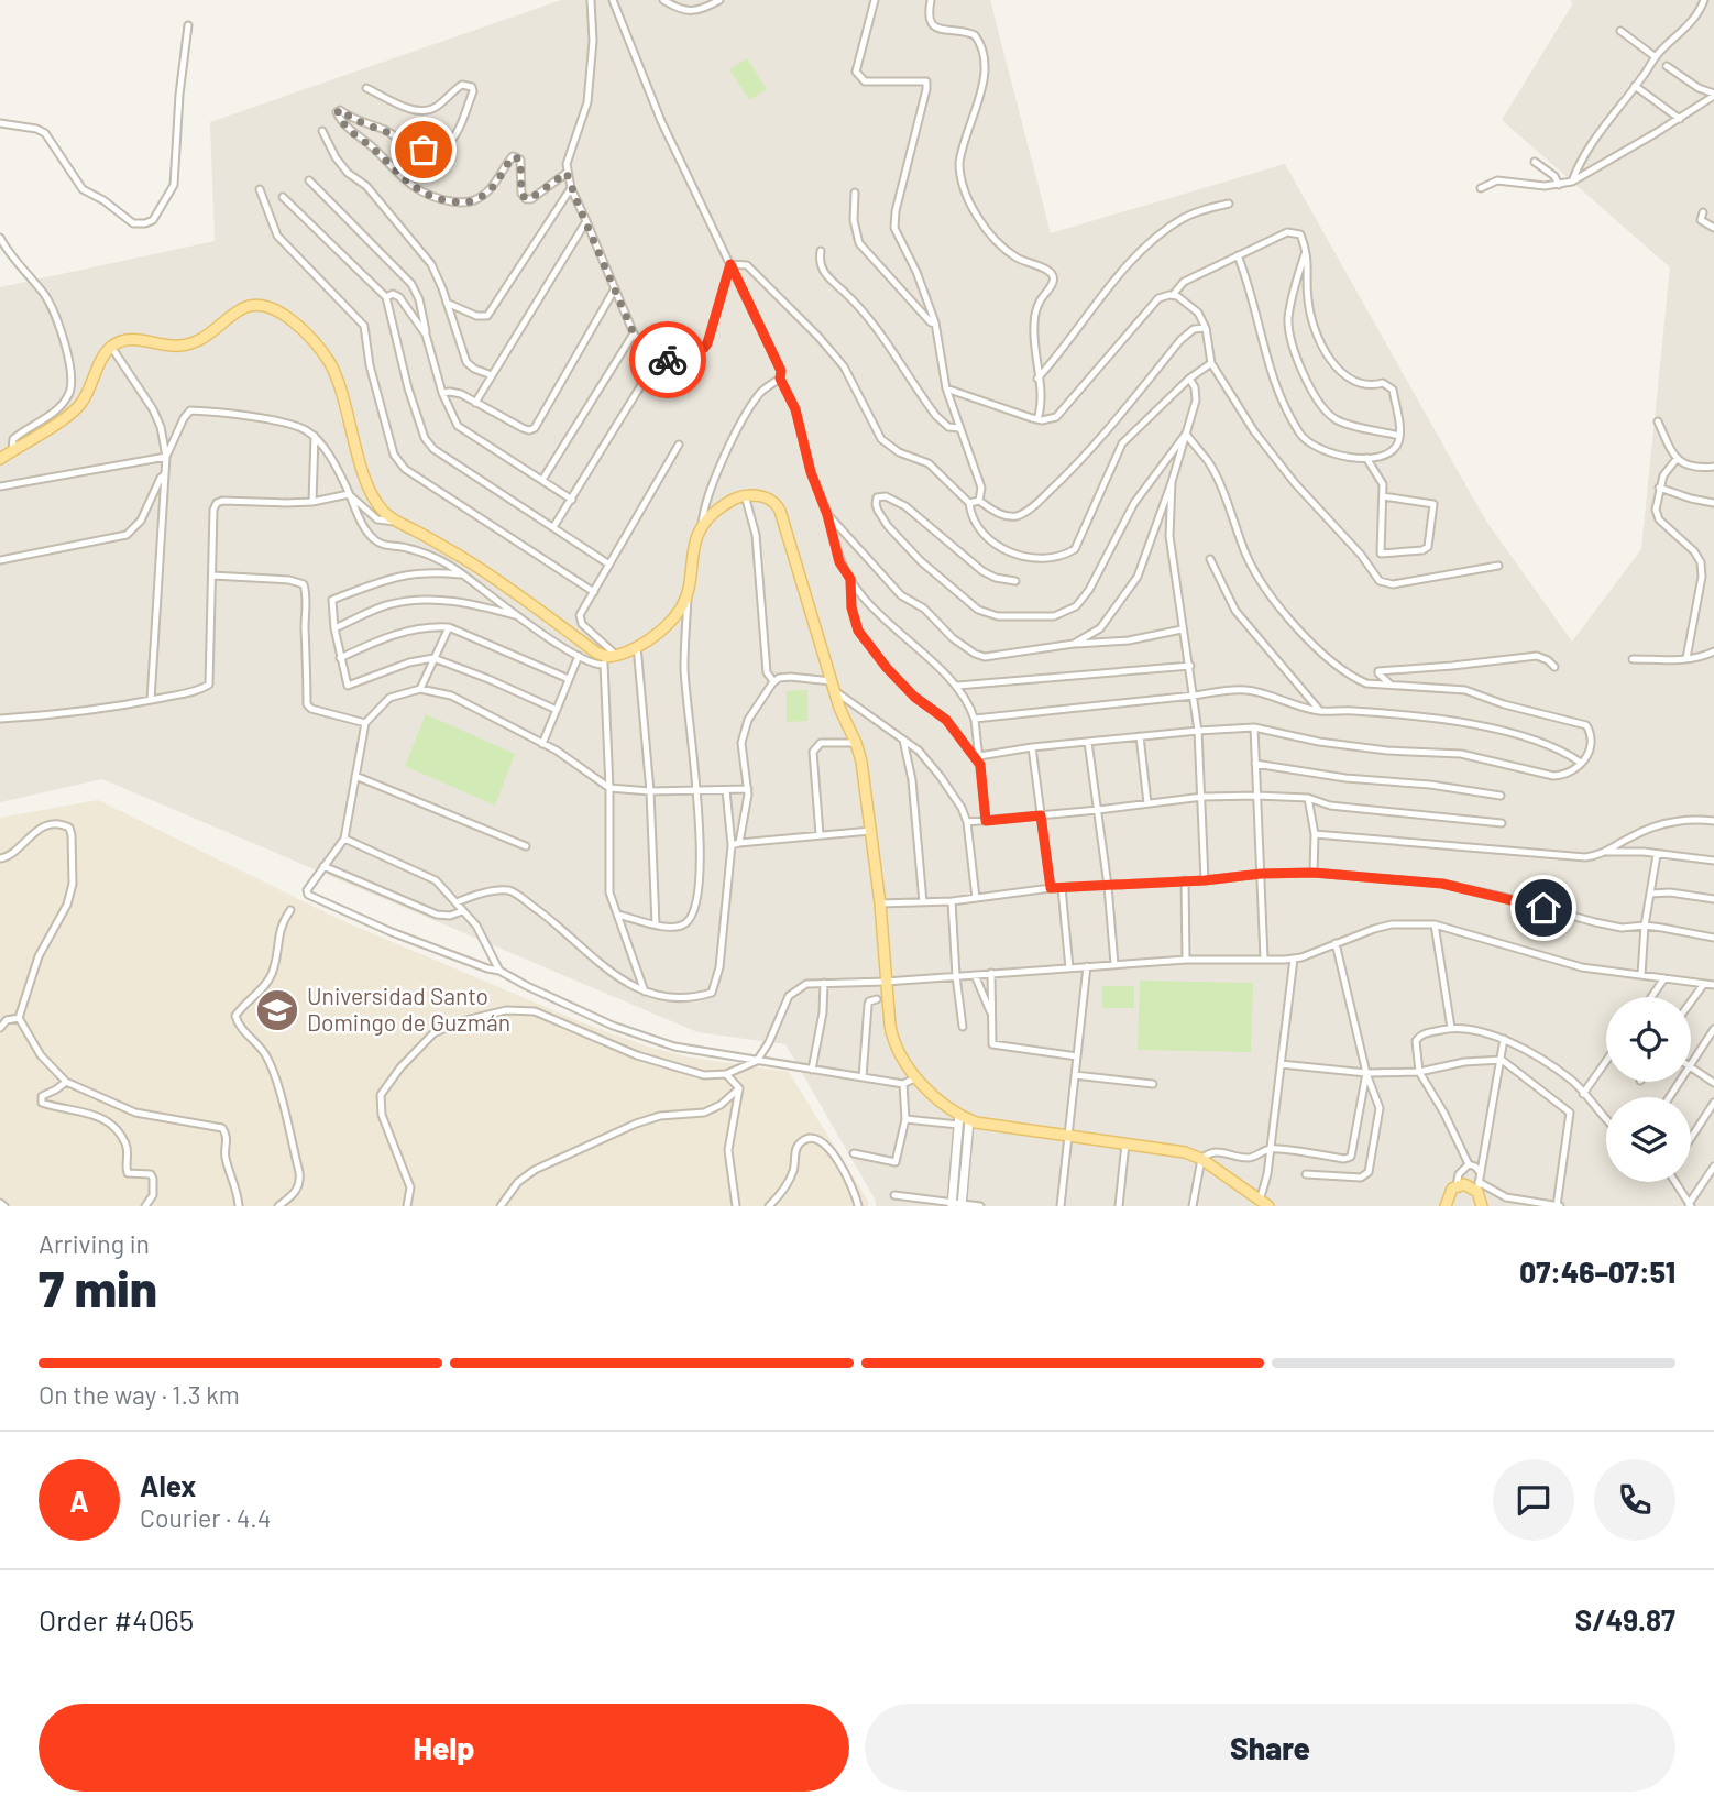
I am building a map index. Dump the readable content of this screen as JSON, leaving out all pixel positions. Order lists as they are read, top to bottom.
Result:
{
  "places": {
    "school or university": ["Universidad Santo Domingo de Guzmán"]
  },
  "page": {
    "heading": ["7 min", "Arriving in", "07:46–07:51"],
    "panel": [
      "Alex",
      "Courier · 4.4",
      "Order #4065",
      "S/49.87"
    ],
    "bar": "On the way · 1.3 km",
    "round": "A",
    "buttons": ["Help", "Share"]
  }
}
